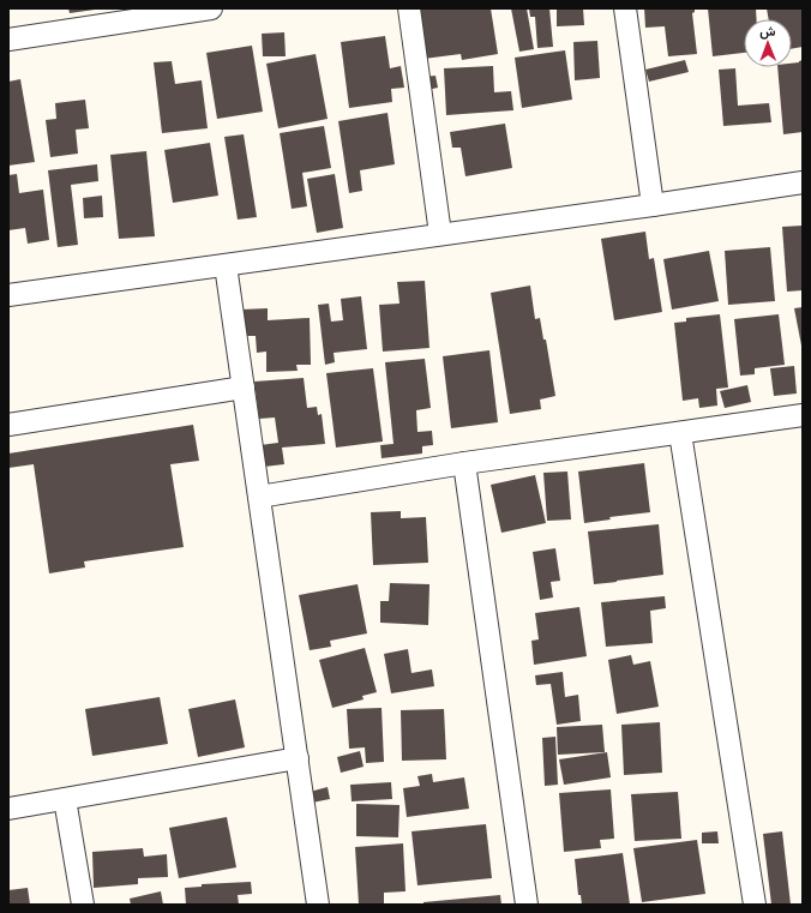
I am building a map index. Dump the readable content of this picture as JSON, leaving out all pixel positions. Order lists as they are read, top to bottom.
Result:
{
  "north": "top"
}
